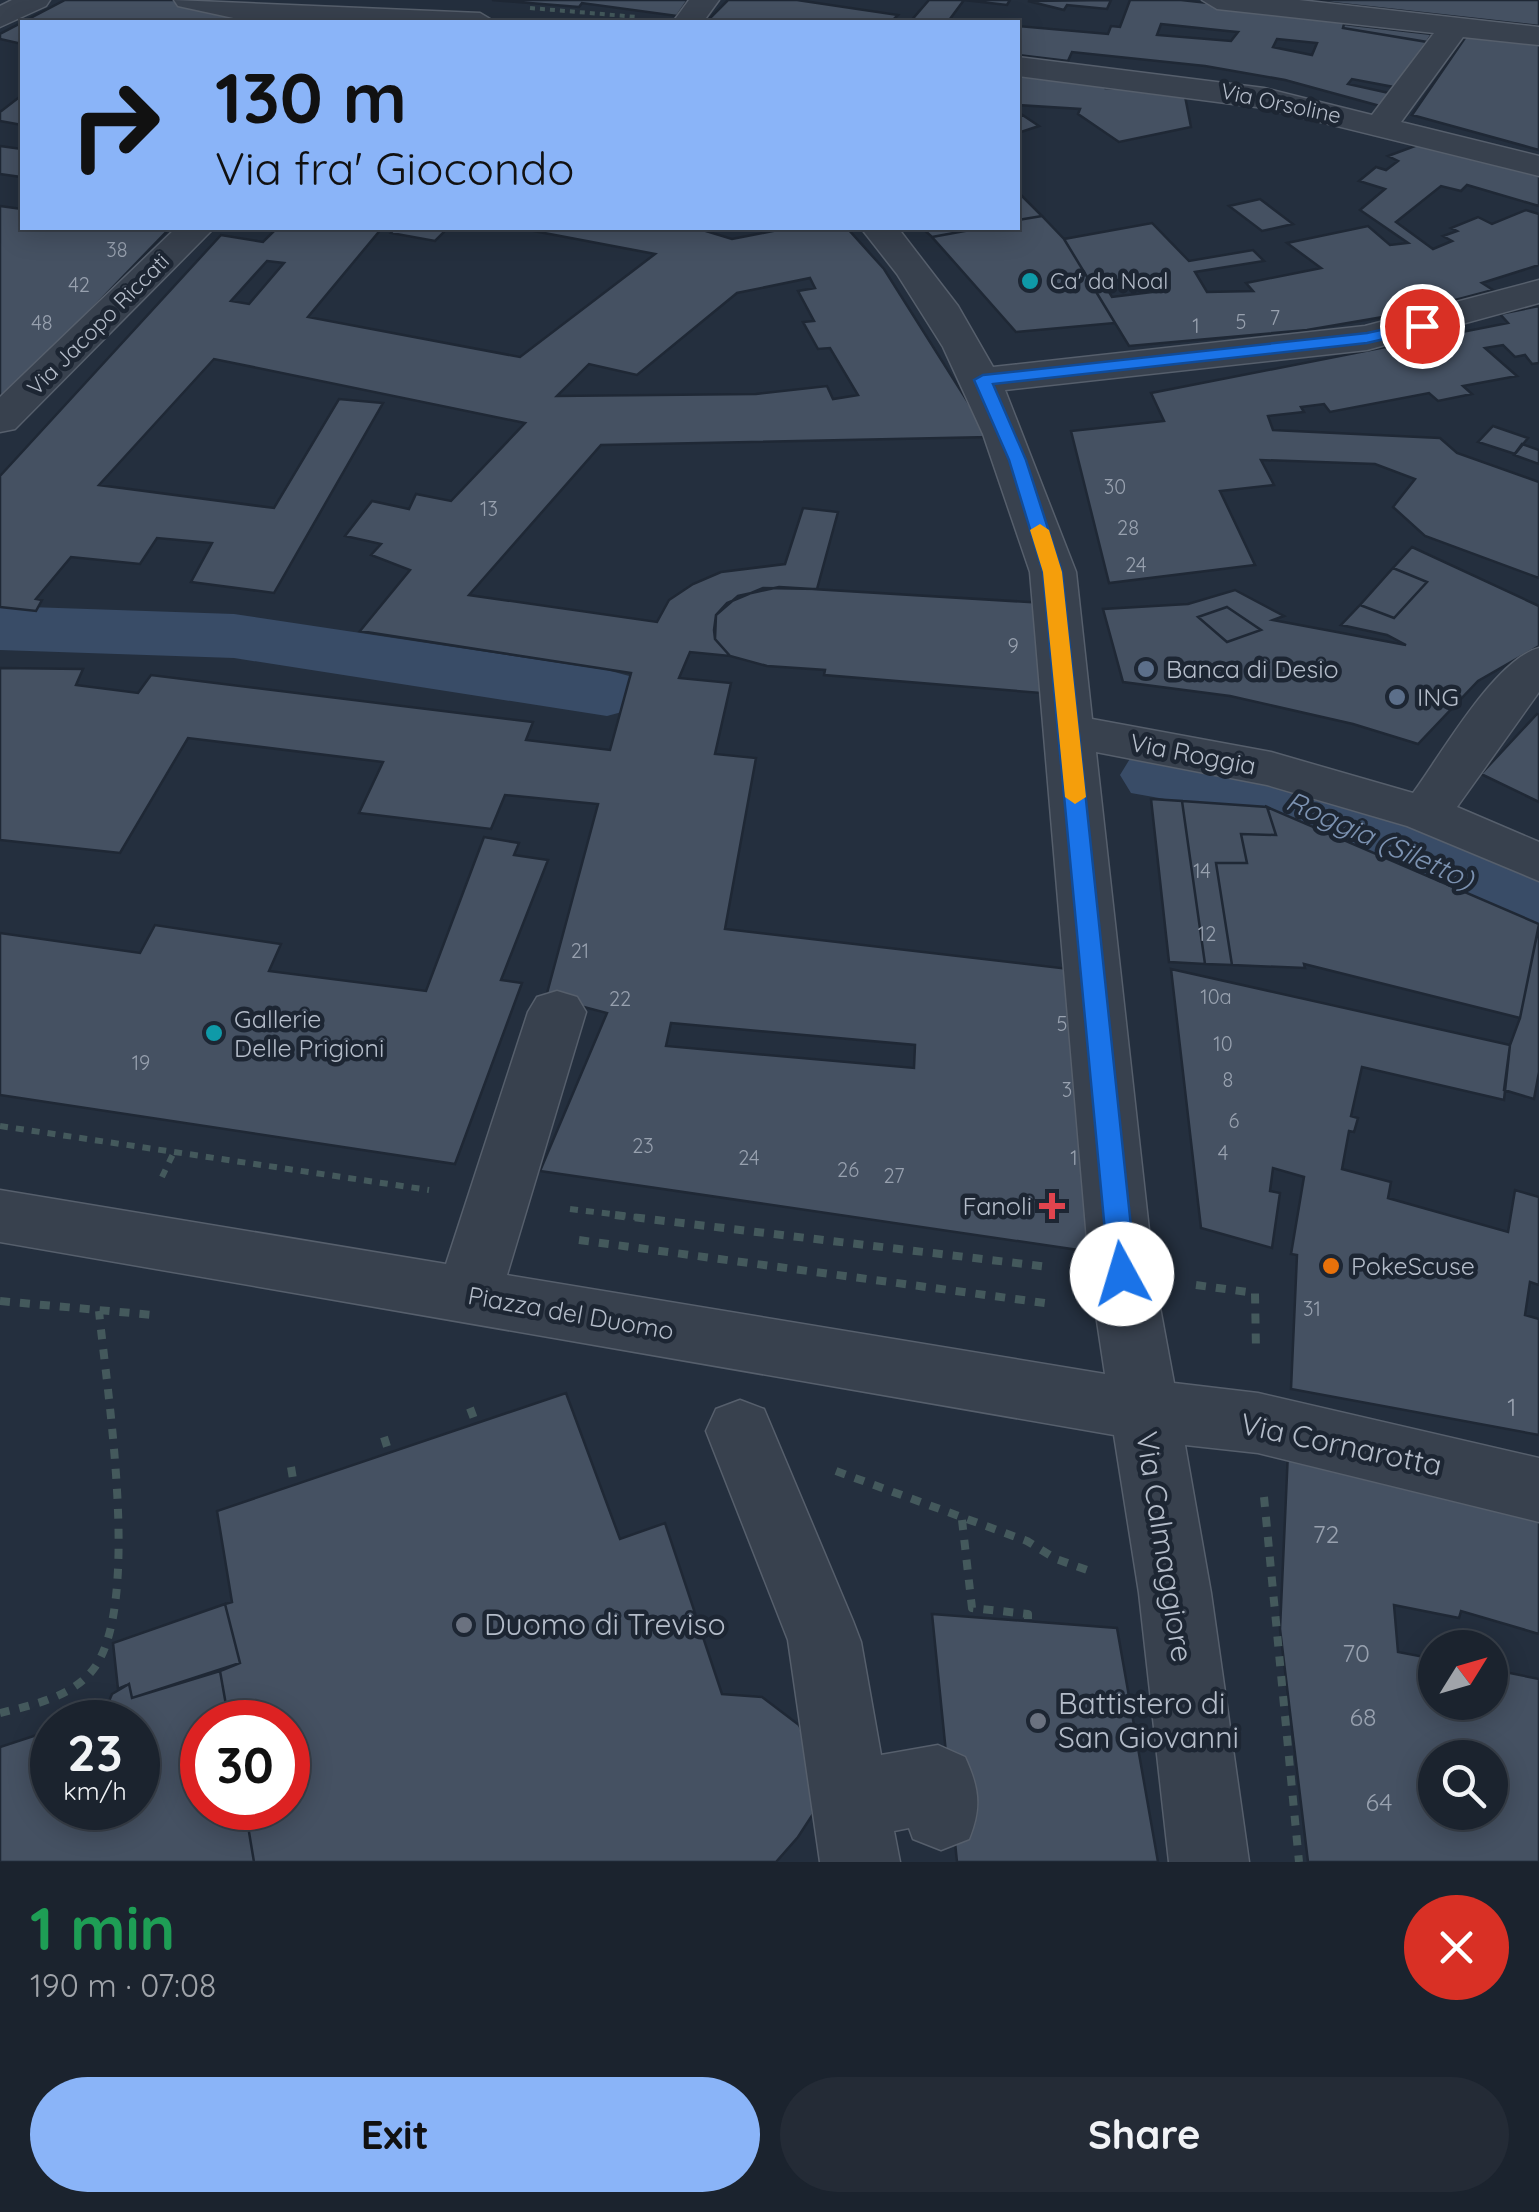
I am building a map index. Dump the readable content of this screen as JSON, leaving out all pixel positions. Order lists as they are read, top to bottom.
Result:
{
  "streets": {
    "street": [
      "Via Orsoline",
      "Via Jacopo Riccati",
      "Via Roggia",
      "Piazza del Duomo",
      "Via Cornarotta",
      "Via Calmaggiore"
    ]
  },
  "crossings": [
    ["Via Roggia", "Via Calmaggiore"],
    ["Piazza del Duomo", "Via Cornarotta"],
    ["Piazza del Duomo", "Via Calmaggiore"],
    ["Via Cornarotta", "Via Calmaggiore"]
  ],
  "water": ["Roggia (Siletto)"],
  "places": {
    "other": [
      "Ca' da Noal",
      "Banca di Desio",
      "ING",
      "Gallerie Delle Prigioni",
      "PokeScuse",
      "Duomo di Treviso",
      "Battistero di San Giovanni"
    ],
    "health": ["Fanoli"]
  },
  "house_numbers": [
    "38",
    "42",
    "7",
    "5",
    "48",
    "1",
    "30",
    "13",
    "28",
    "24",
    "9",
    "14",
    "12",
    "21",
    "10a",
    "22",
    "5",
    "10",
    "19",
    "8",
    "3",
    "6",
    "23",
    "4",
    "24",
    "1",
    "26",
    "27",
    "31",
    "1",
    "72",
    "70",
    "68",
    "64"
  ],
  "north": "top right",
  "page": {
    "turn": ["130 m", "Via fra' Giocondo"],
    "speed": "23 km/h",
    "limit": "30",
    "heading": ["1 min", "190 m · 07:08"],
    "buttons": ["Exit", "Share"]
  }
}
